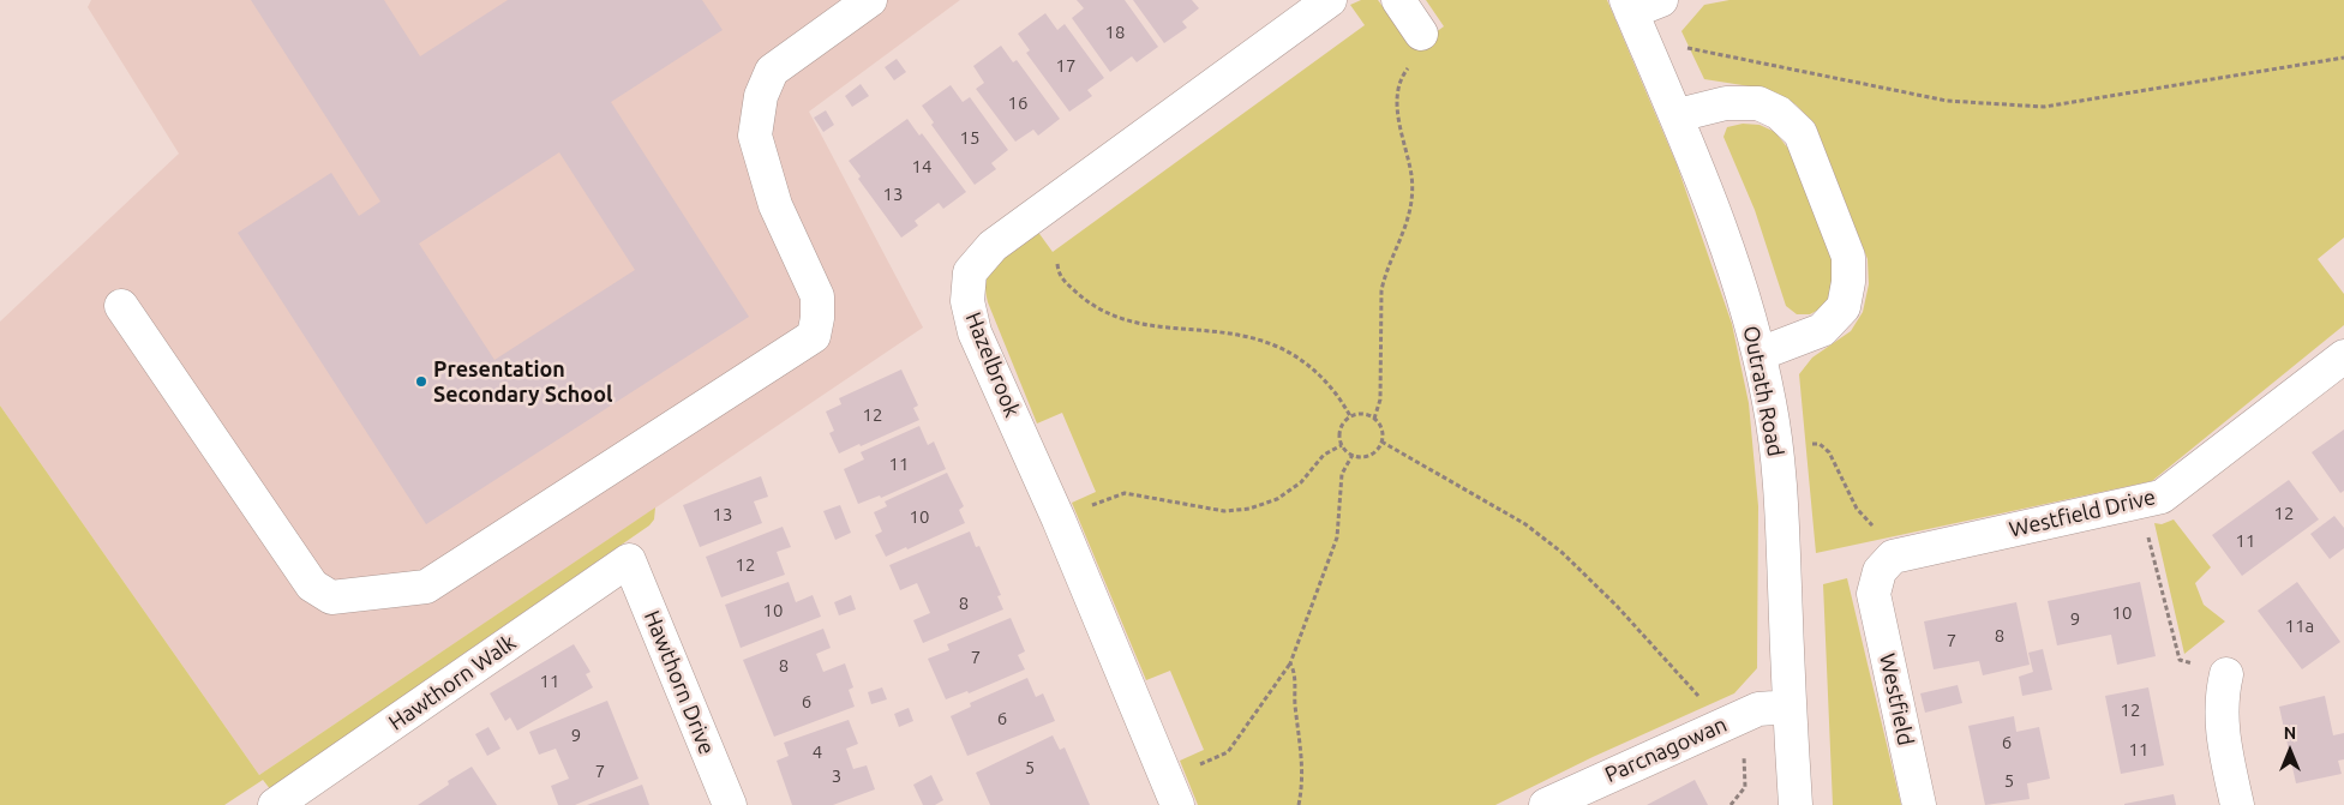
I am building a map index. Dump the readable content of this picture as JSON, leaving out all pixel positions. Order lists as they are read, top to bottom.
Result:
{
  "streets": {
    "street": [
      "Hazelbrook",
      "Outrath Road",
      "Westfield Drive",
      "Hawthorn Walk",
      "Hawthorn Drive",
      "Westfield",
      "Parcnagowan"
    ]
  },
  "crossings": [
    ["Outrath Road", "Parcnagowan"],
    ["Westfield Drive", "Westfield"],
    ["Hawthorn Walk", "Hawthorn Drive"]
  ],
  "places": ["Presentation Secondary School"],
  "house_numbers": [
    "18",
    "17",
    "16",
    "15",
    "14",
    "13",
    "12",
    "11",
    "12",
    "13",
    "10",
    "11",
    "12",
    "8",
    "10",
    "10",
    "9",
    "11a",
    "8",
    "7",
    "7",
    "8",
    "11",
    "6",
    "12",
    "6",
    "9",
    "6",
    "11",
    "4",
    "5",
    "7",
    "3",
    "5"
  ],
  "north": "top"
}
